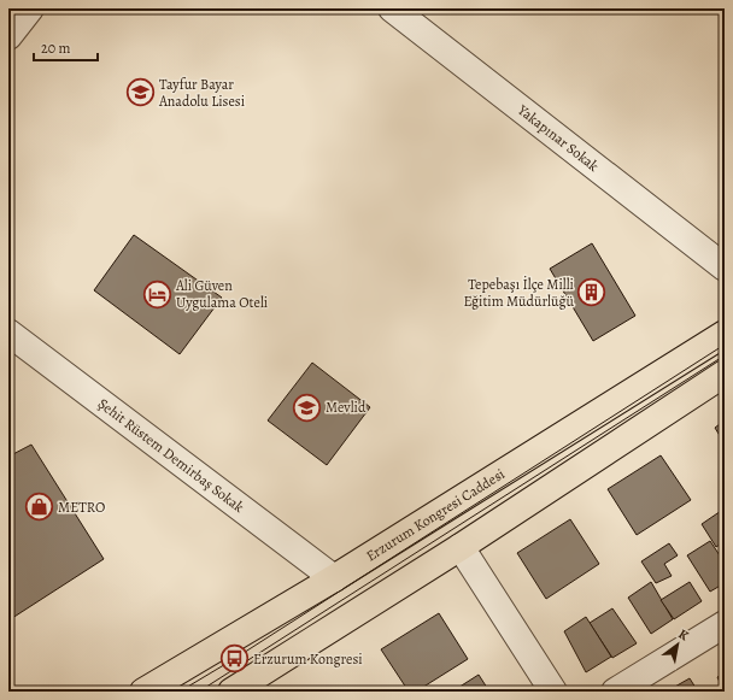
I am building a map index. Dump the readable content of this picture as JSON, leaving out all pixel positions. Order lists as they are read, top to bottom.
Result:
{
  "streets": {
    "main road": ["Erzurum Kongresi Caddesi"],
    "street": ["Yakapınar Sokak", "Şehit Rüstem Demirbaş Sokak"]
  },
  "crossings": [
    ["Şehit Rüstem Demirbaş Sokak", "Erzurum Kongresi Caddesi"]
  ],
  "places": {
    "school or university": ["Tayfur Bayar Anadolu Lisesi", "Mevlid"],
    "building": ["Tepebaşı İlçe Milli Eğitim Müdürlüğü"],
    "hotel": ["Ali Güven Uygulama Oteli"],
    "shop": ["METRO"],
    "bus stop": ["Erzurum Kongresi"]
  },
  "scale_bar": "20 m",
  "north": "top right"
}
